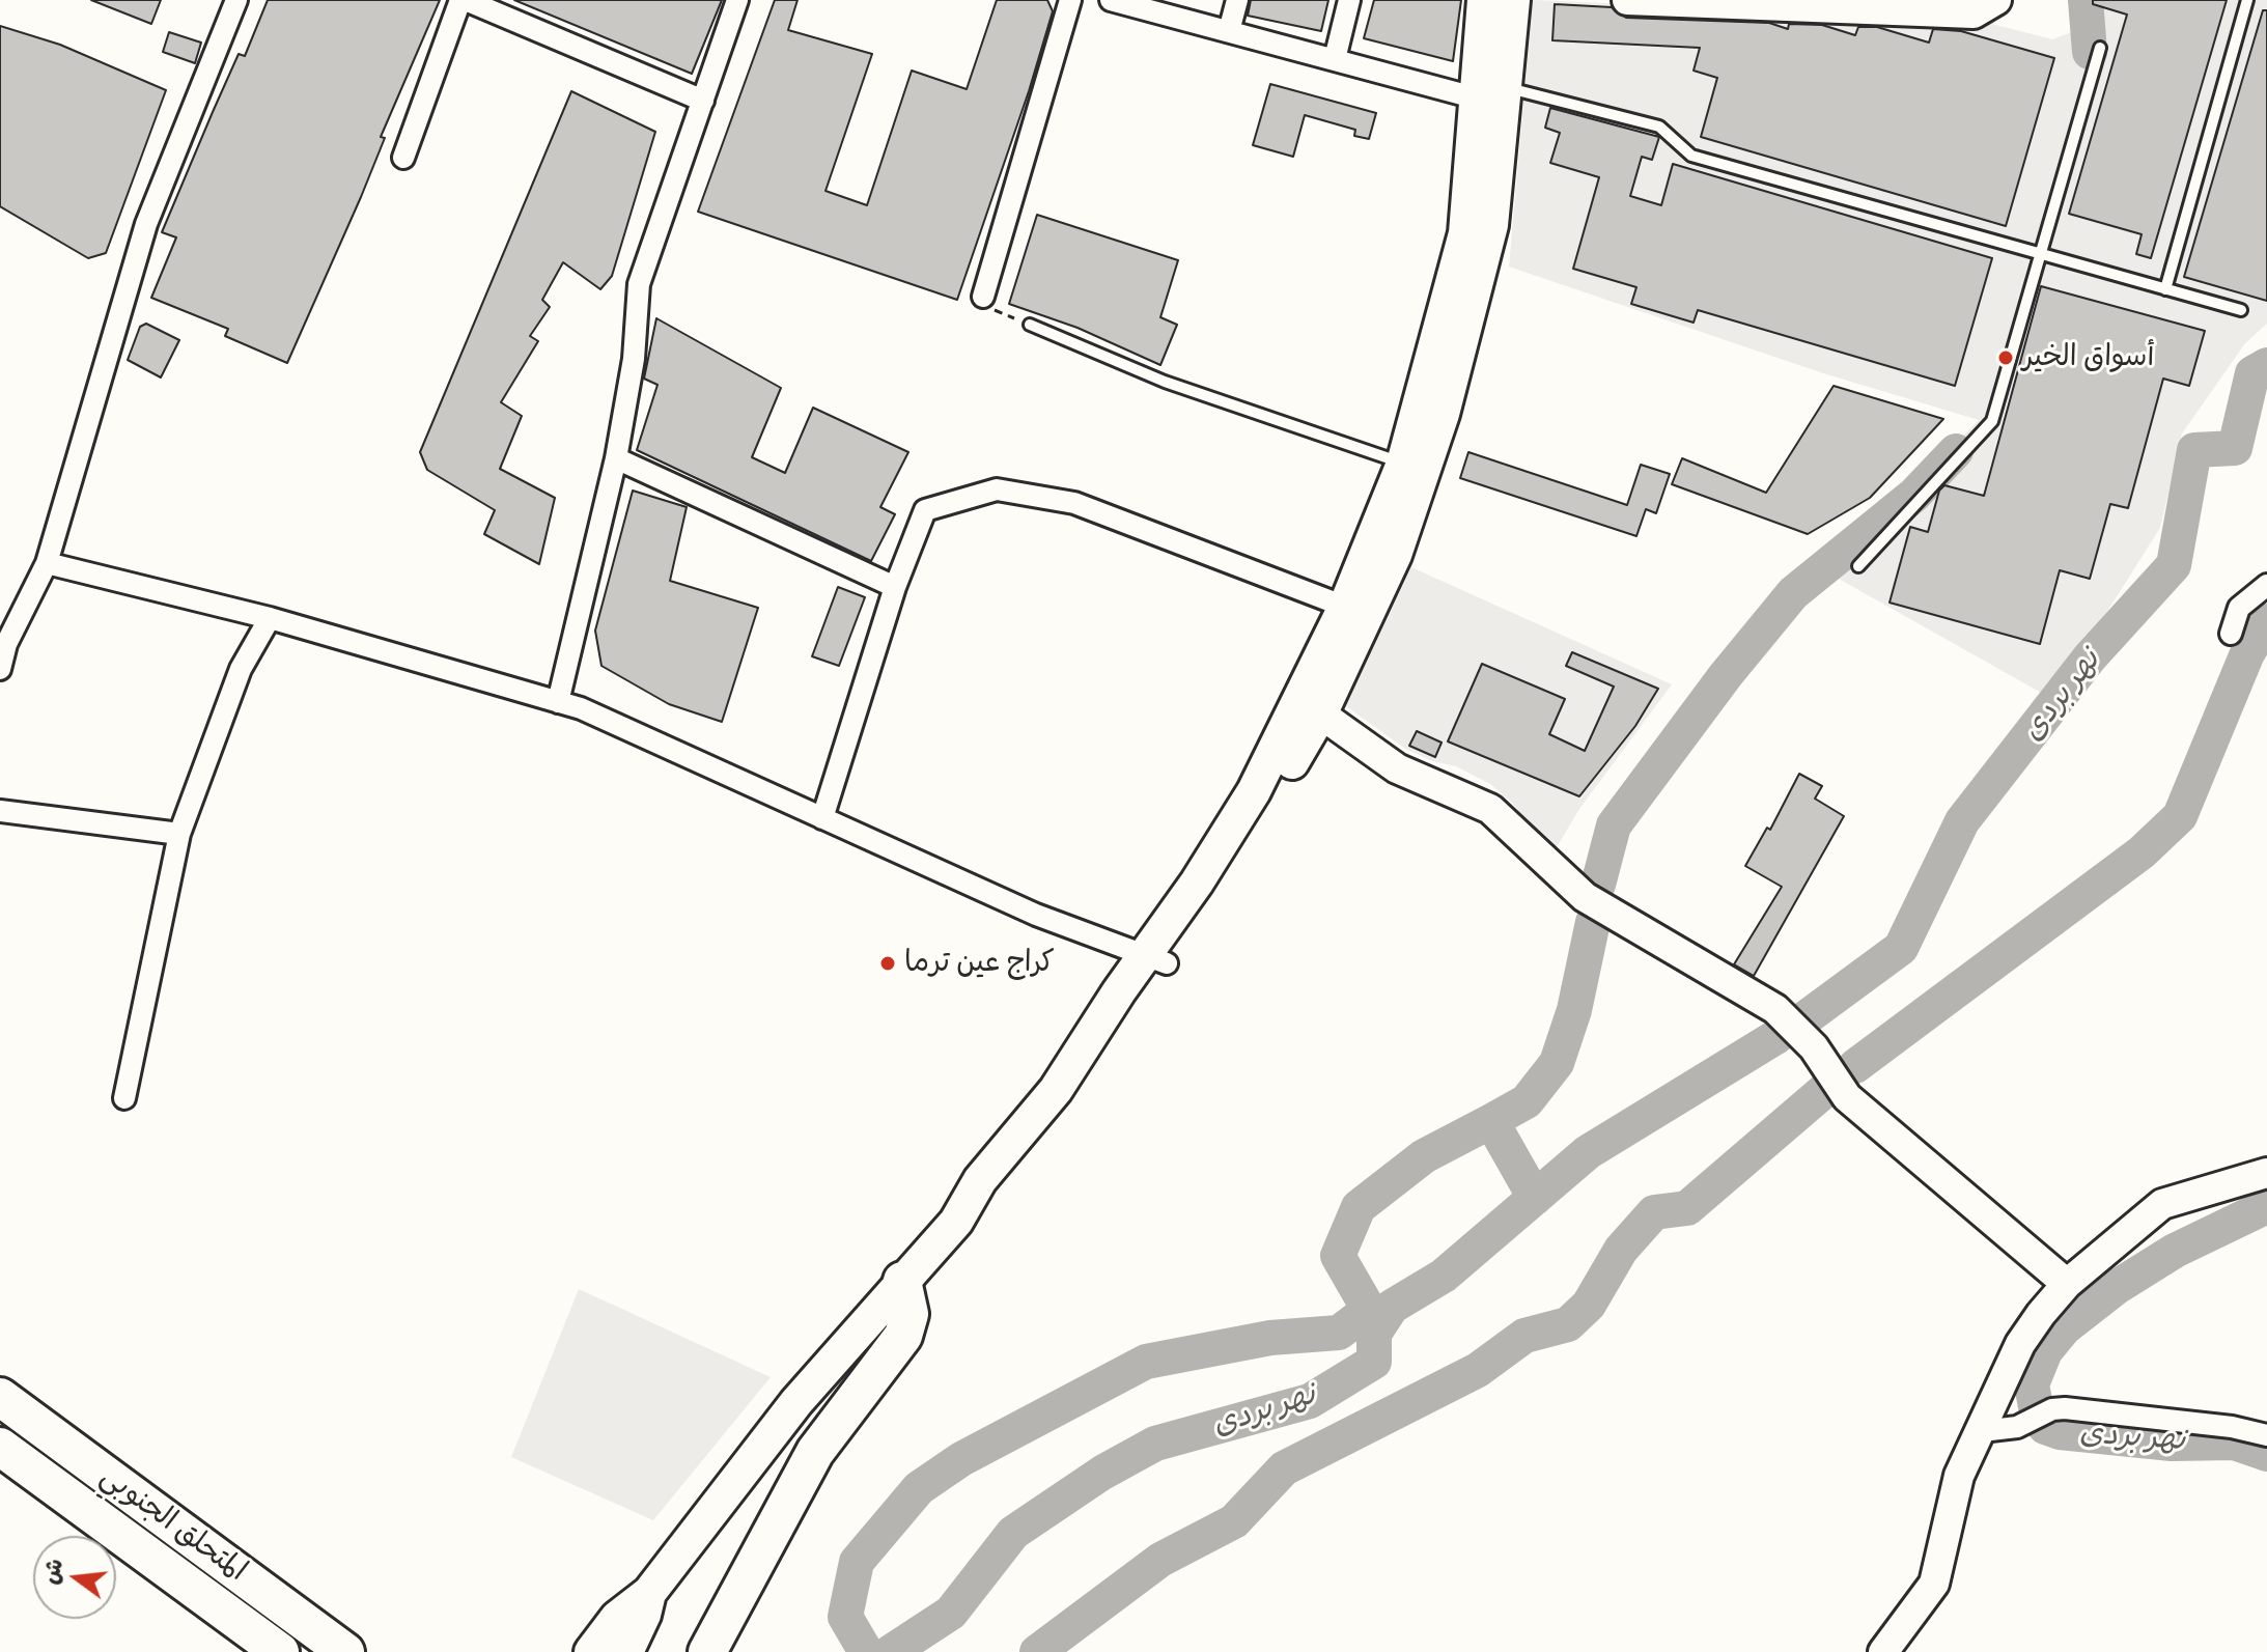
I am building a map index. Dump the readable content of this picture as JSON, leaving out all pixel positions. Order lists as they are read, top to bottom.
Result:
{
  "streets": {
    "highway": ["المتحلق الجنوبي"]
  },
  "water": ["نهر بردى"],
  "places": ["أسواق الخير", "كراج عين ترما"],
  "north": "left"
}
